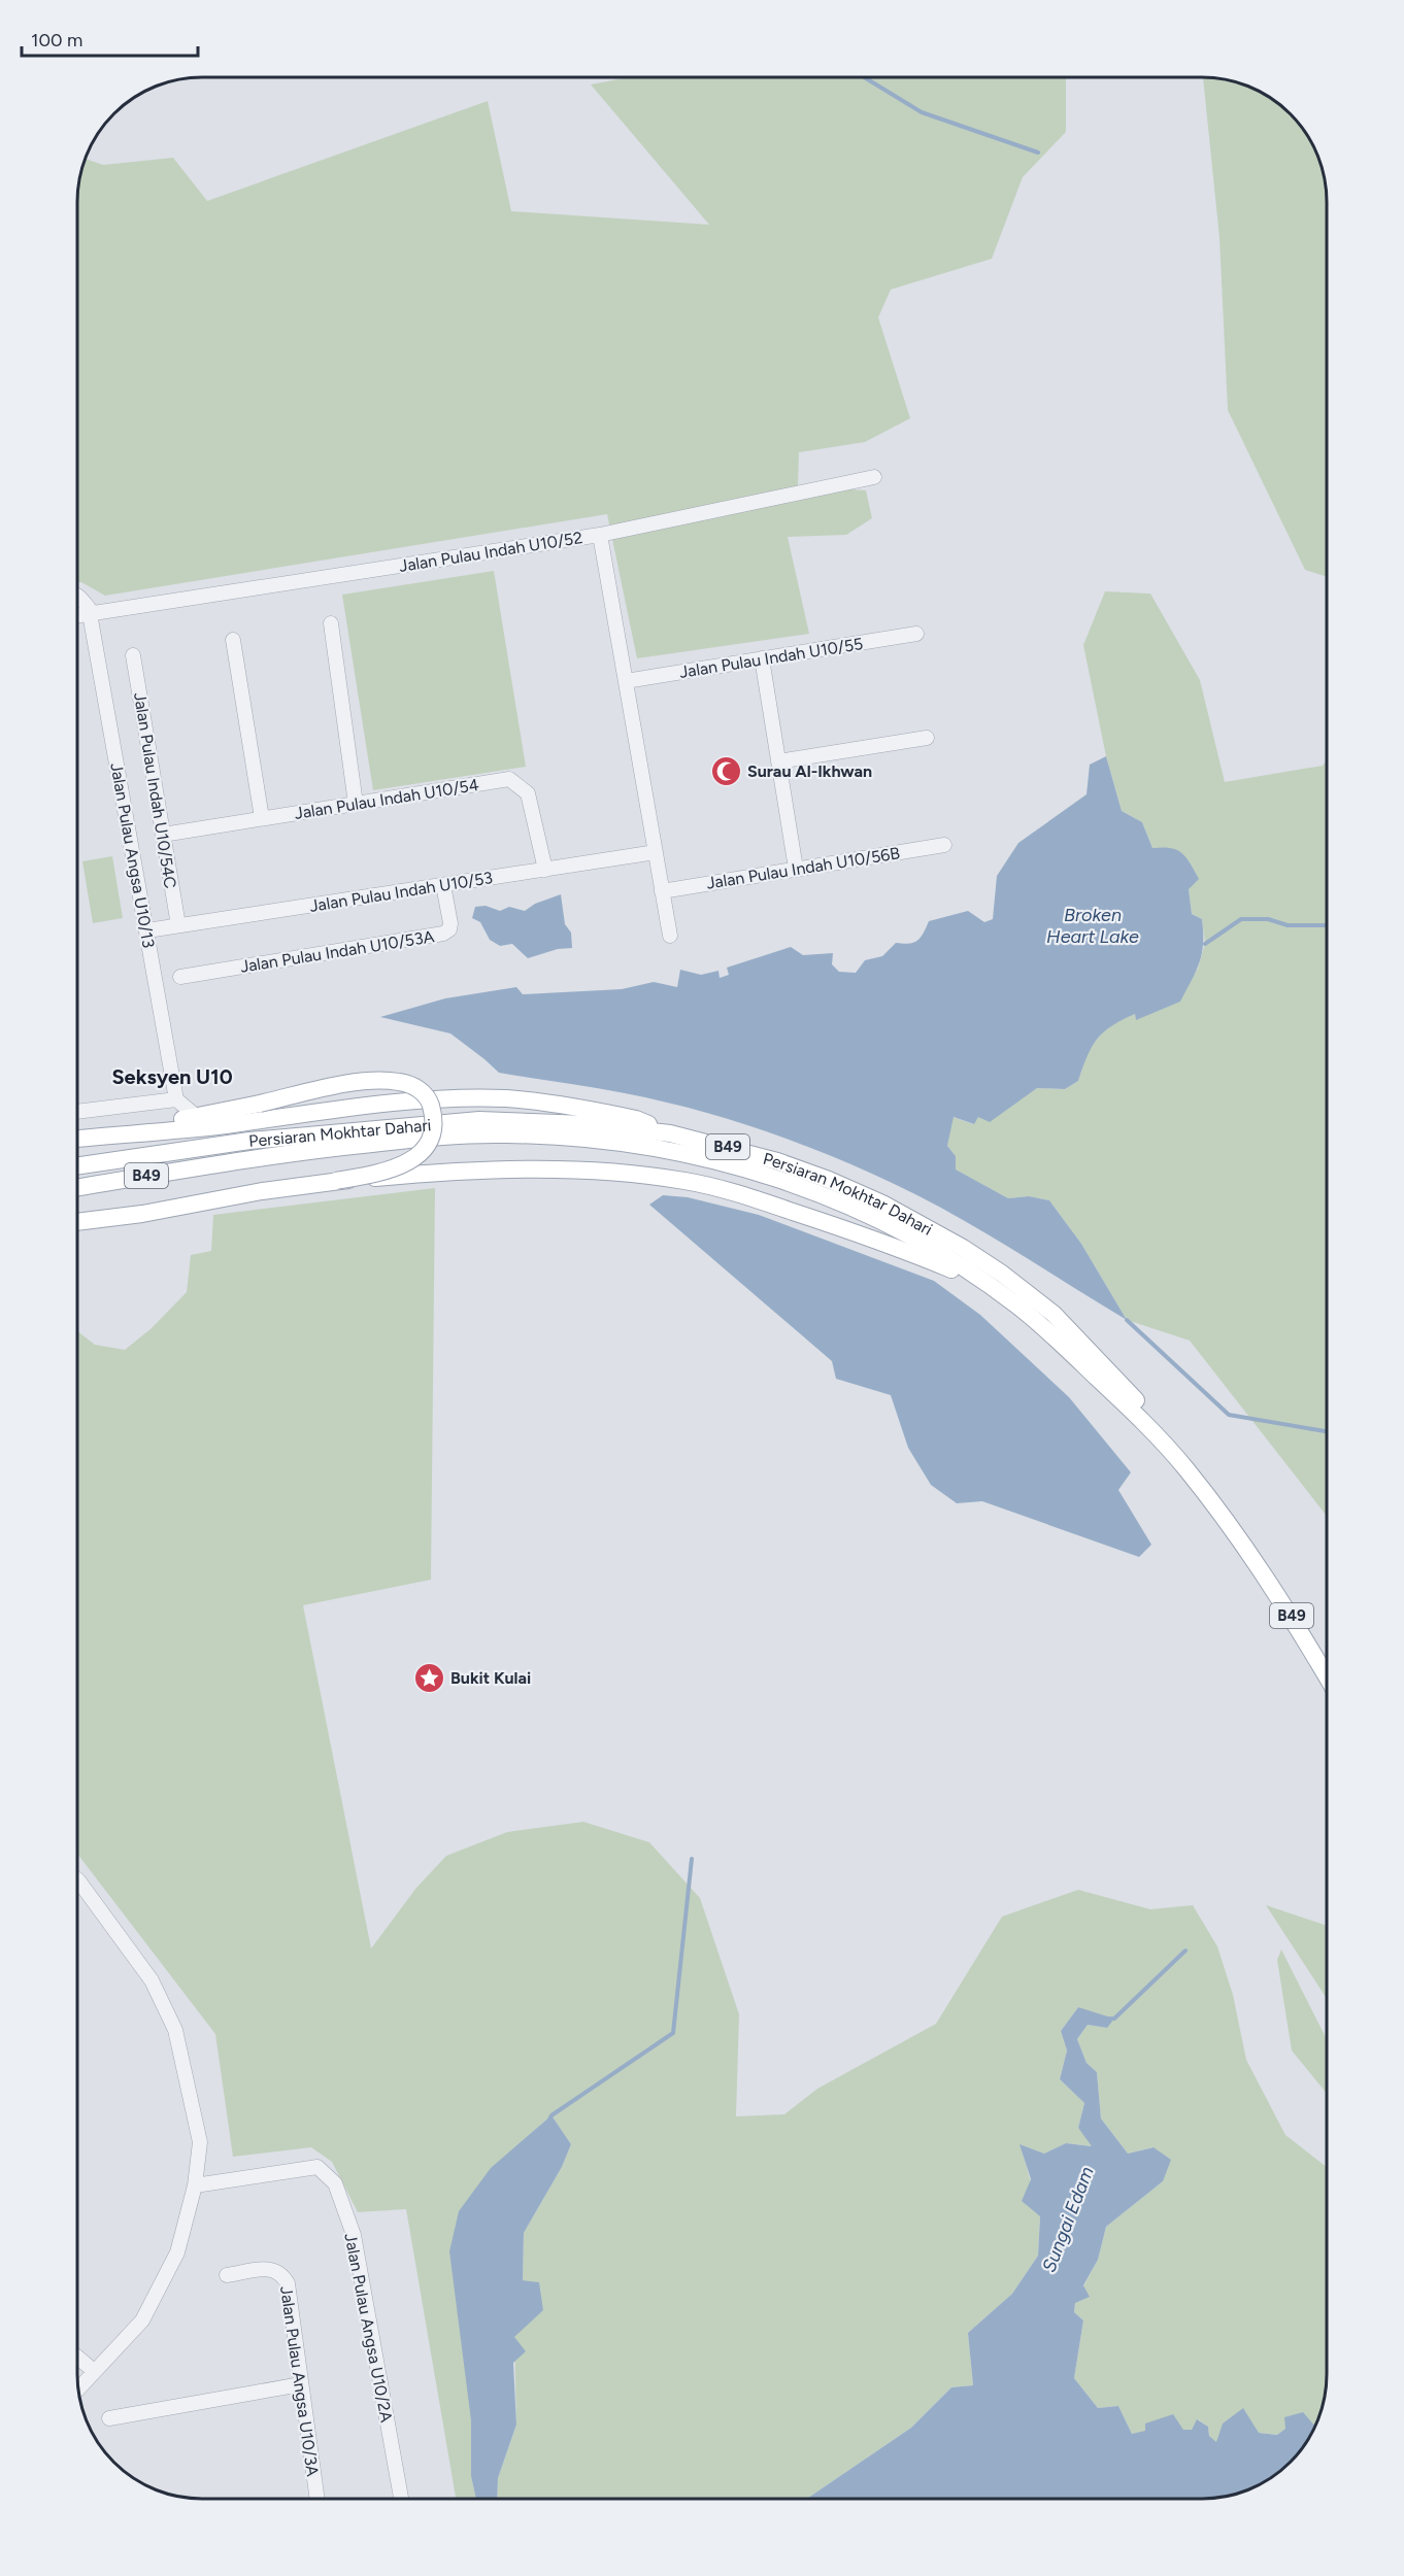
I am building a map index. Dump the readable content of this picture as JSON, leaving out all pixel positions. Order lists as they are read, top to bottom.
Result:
{
  "streets": {
    "main road": ["Persiaran Mokhtar Dahari", "B49"],
    "street": [
      "Jalan Pulau Indah U10/52",
      "Jalan Pulau Indah U10/55",
      "Jalan Pulau Indah U10/54C",
      "Jalan Pulau Indah U10/54",
      "Jalan Pulau Angsa U10/13",
      "Jalan Pulau Indah U10/56B",
      "Jalan Pulau Indah U10/53",
      "Jalan Pulau Indah U10/53A",
      "Jalan Pulau Angsa U10/2A",
      "Jalan Pulau Angsa U10/3A"
    ]
  },
  "crossings": [
    ["Jalan Pulau Indah U10/52", "Jalan Pulau Indah U10/55"],
    ["Jalan Pulau Indah U10/52", "Jalan Pulau Angsa U10/13"],
    ["Jalan Pulau Indah U10/52", "Jalan Pulau Indah U10/56B"],
    ["Jalan Pulau Indah U10/52", "Jalan Pulau Indah U10/53"],
    ["Jalan Pulau Indah U10/54C", "Jalan Pulau Indah U10/54"],
    ["Jalan Pulau Indah U10/54C", "Jalan Pulau Indah U10/53"],
    ["Jalan Pulau Indah U10/54", "Jalan Pulau Indah U10/53"],
    ["Jalan Pulau Angsa U10/13", "Jalan Pulau Indah U10/53"],
    ["Jalan Pulau Indah U10/53", "Jalan Pulau Indah U10/53A"],
    ["Persiaran Mokhtar Dahari", "B49"]
  ],
  "districts": ["Seksyen U10"],
  "water": ["Broken Heart Lake", "Sungai Edam"],
  "places": {
    "mosque": ["Surau Al-Ikhwan"],
    "place": ["Bukit Kulai"]
  },
  "scale_bar": "100 m"
}
